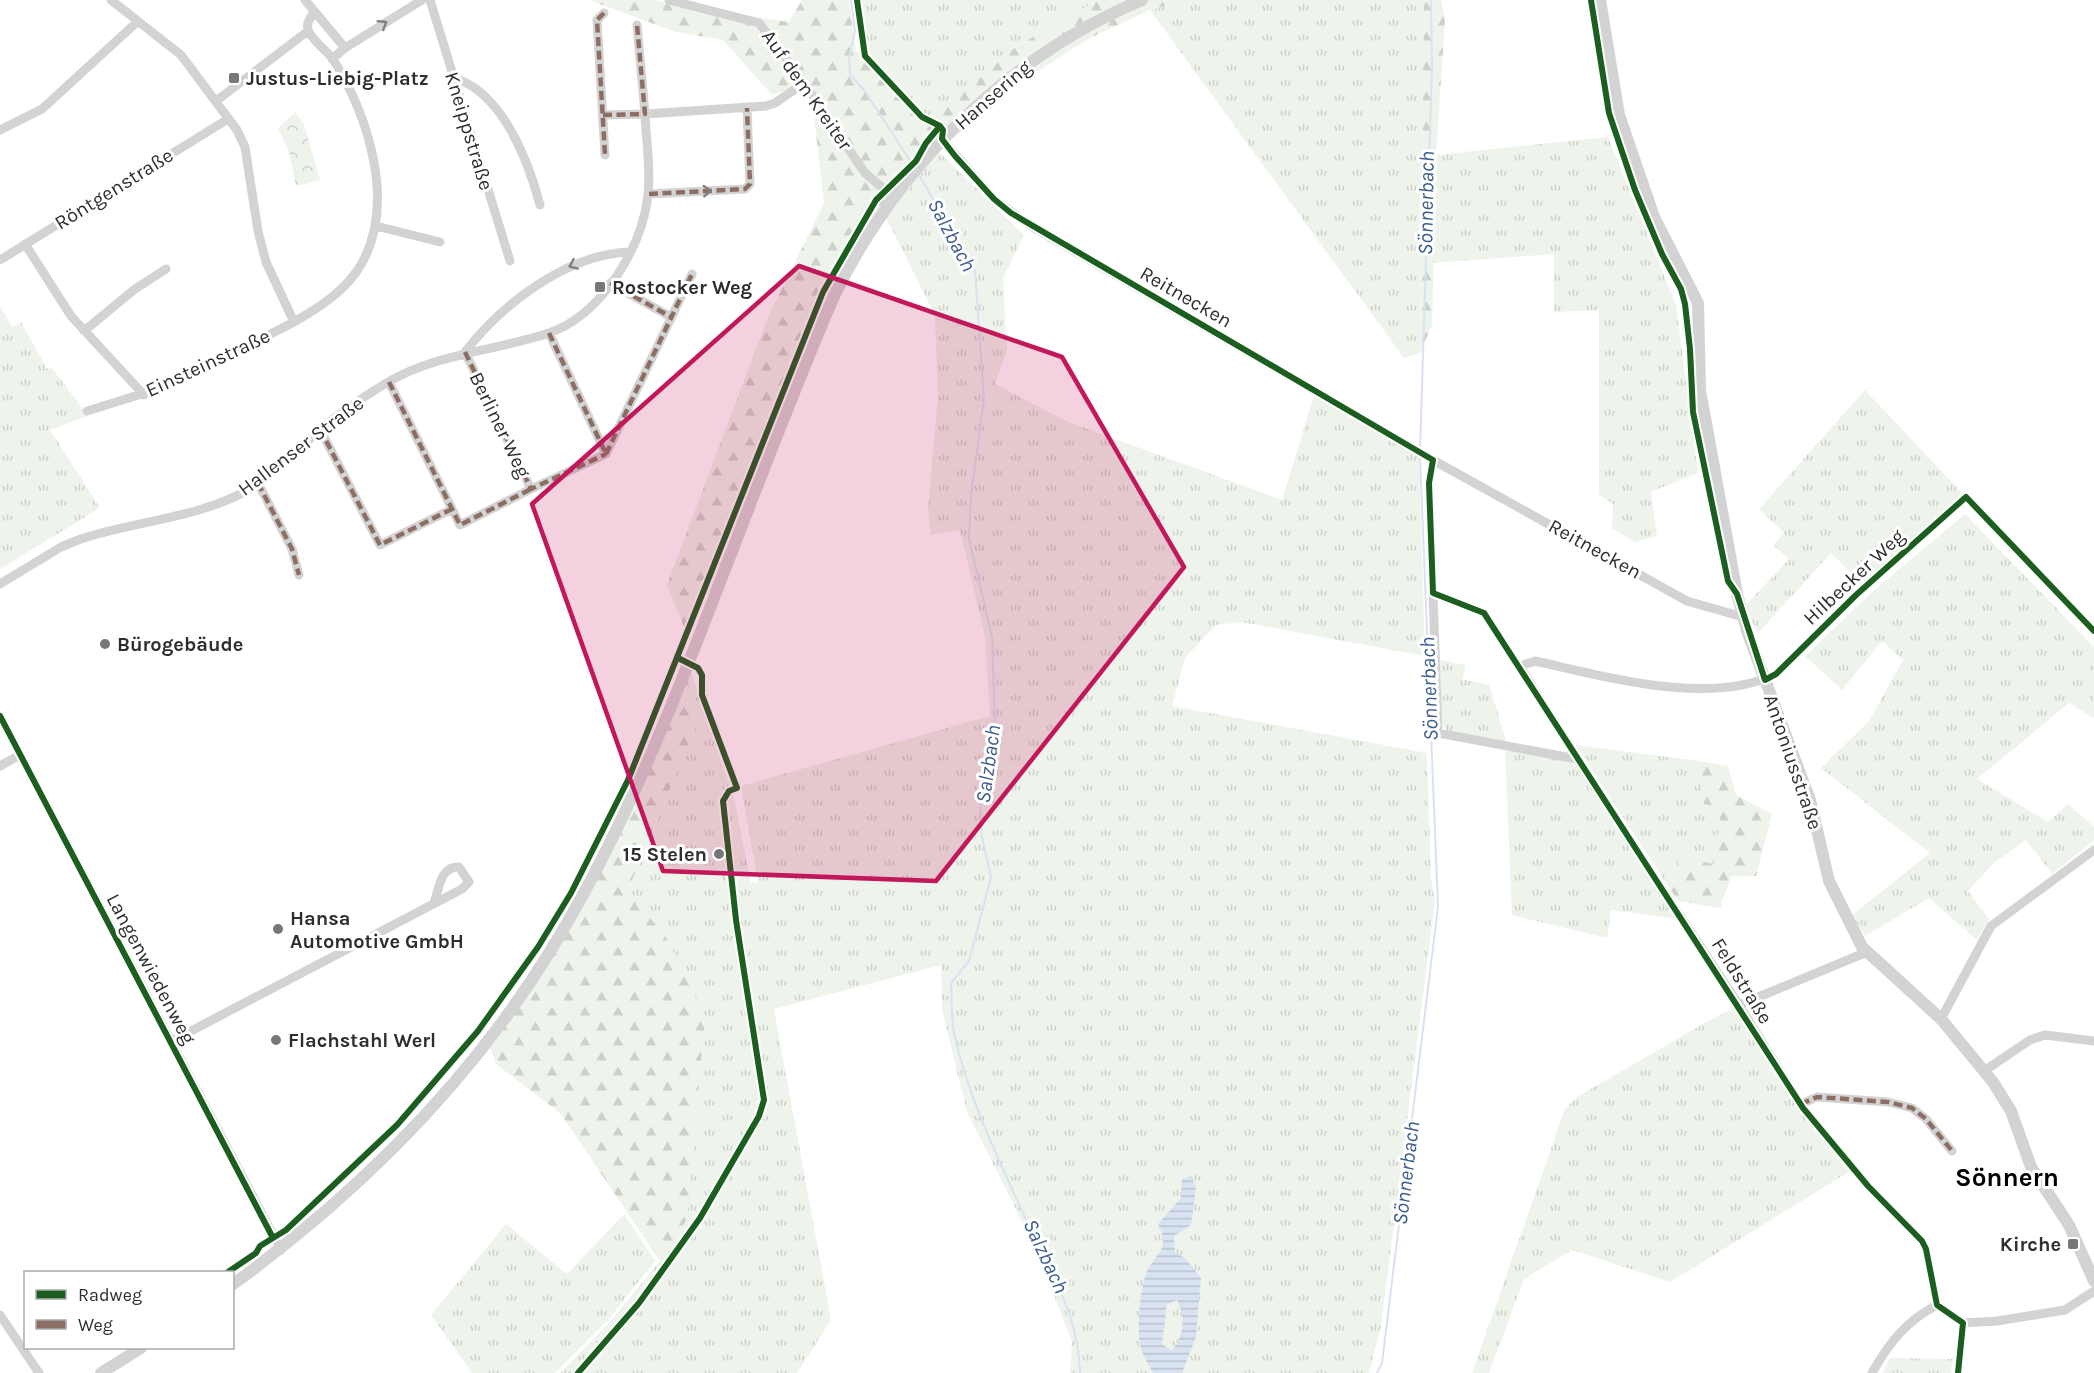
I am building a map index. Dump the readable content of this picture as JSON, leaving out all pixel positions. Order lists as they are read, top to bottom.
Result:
{
  "streets": {
    "street": [
      "Auf dem Kreiter",
      "Hansering",
      "Kneippstraße",
      "Röntgenstraße",
      "Reitnecken",
      "Einsteinstraße",
      "Berliner Weg",
      "Hallenser Straße",
      "Hilbecker Weg",
      "Antoniusstraße",
      "Langenwiedenweg",
      "Feldstraße"
    ]
  },
  "crossings": [
    ["Auf dem Kreiter", "Hansering"],
    ["Hansering", "Reitnecken"],
    ["Hansering", "Langenwiedenweg"],
    ["Reitnecken", "Antoniusstraße"],
    ["Berliner Weg", "Hallenser Straße"],
    ["Hilbecker Weg", "Antoniusstraße"],
    ["Hilbecker Weg", "Feldstraße"],
    ["Antoniusstraße", "Feldstraße"]
  ],
  "districts": ["Sönnern"],
  "water": ["Sönnerbach", "Salzbach"],
  "places": {
    "transit": ["Justus-Liebig-Platz", "Rostocker Weg", "Kirche"],
    "other": [
      "Bürogebäude",
      "15 Stelen",
      "Hansa Automotive GmbH",
      "Flachstahl Werl"
    ]
  },
  "legend": ["Radweg", "Weg"]
}
